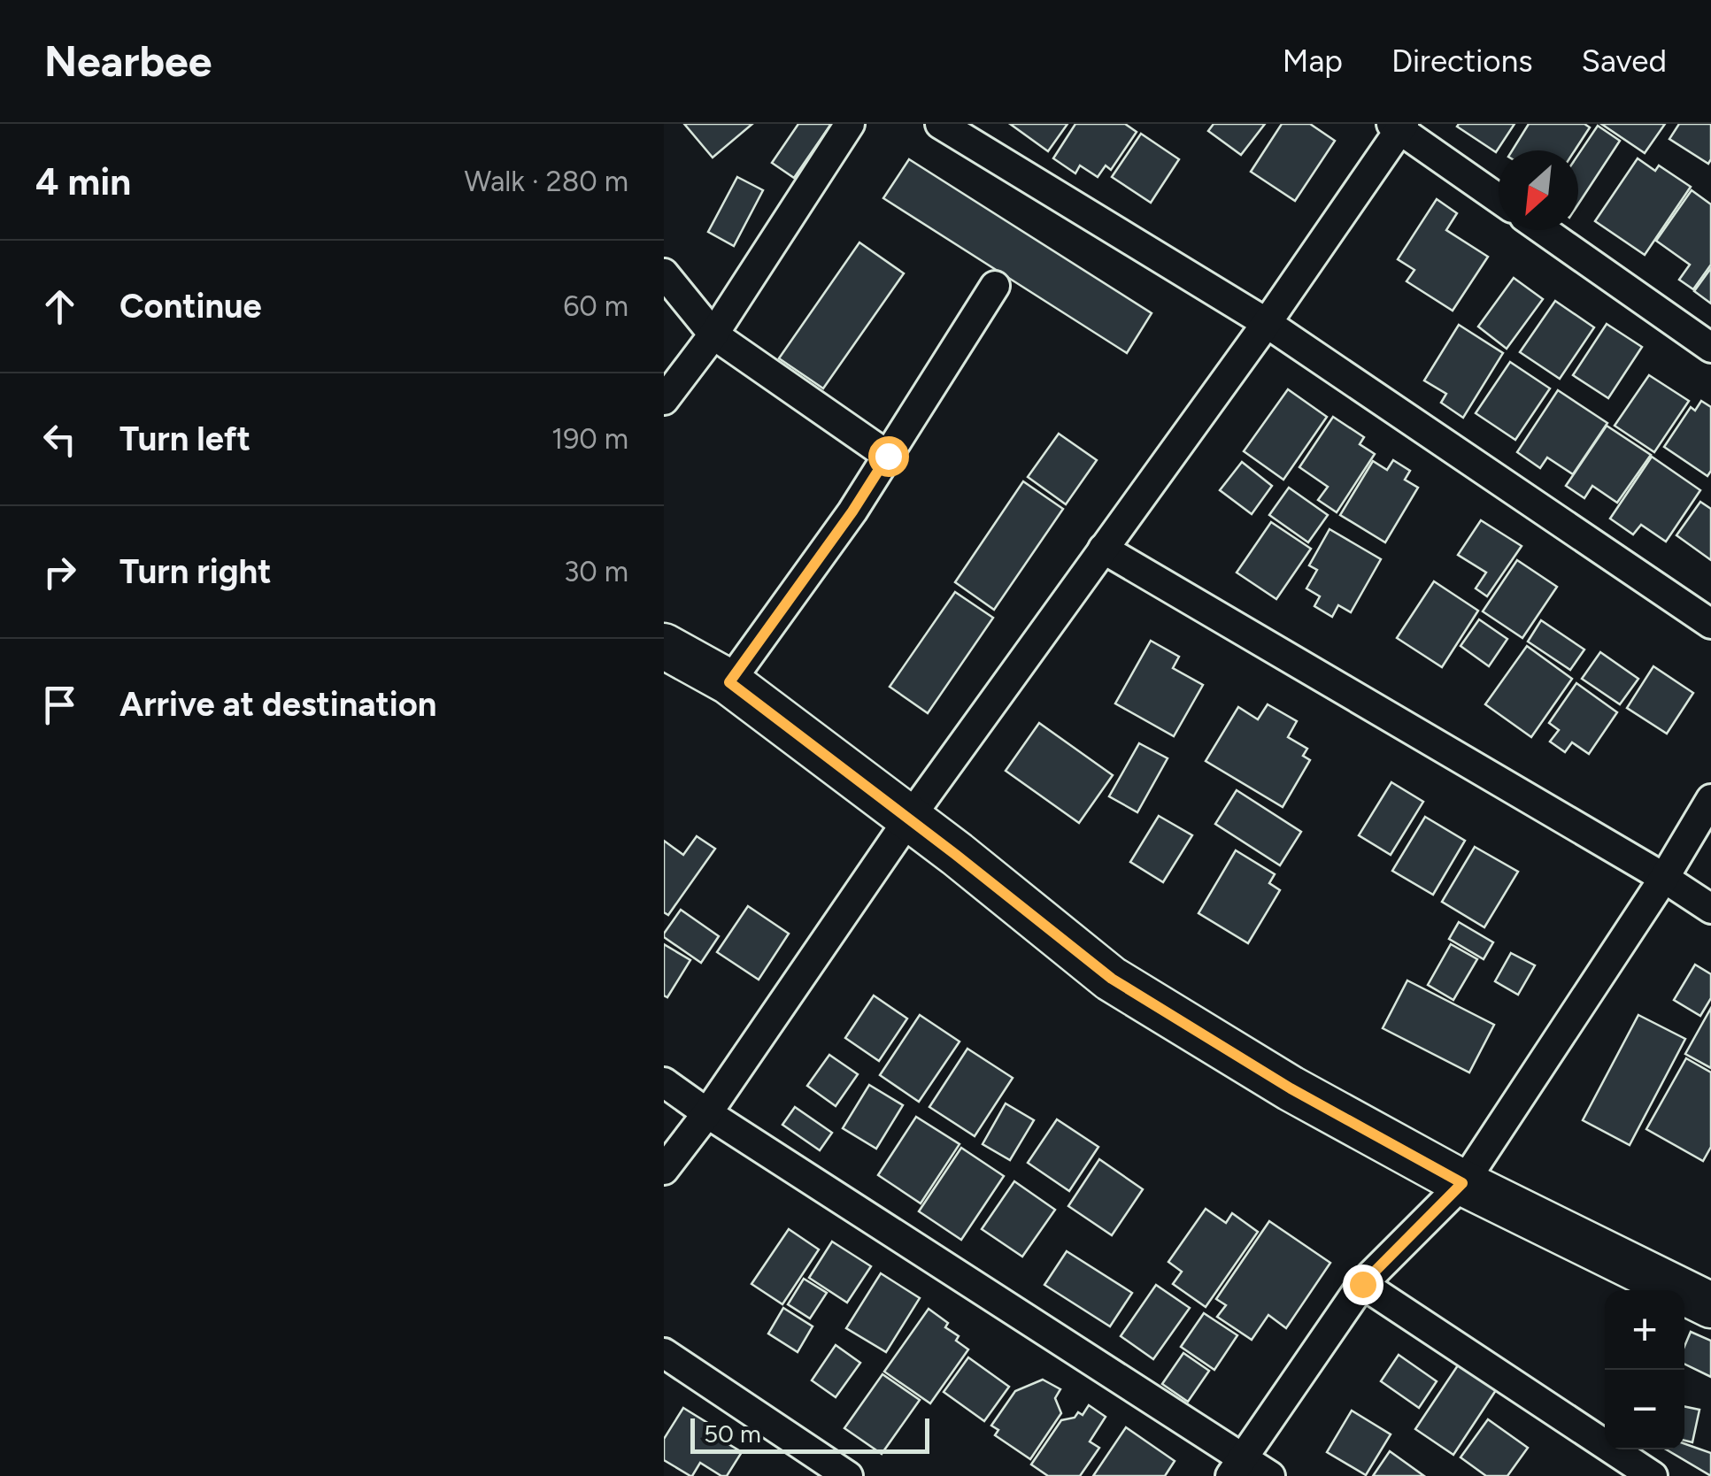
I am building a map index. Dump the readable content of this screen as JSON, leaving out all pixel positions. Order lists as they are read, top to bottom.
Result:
{
  "scale_bar": "50 m",
  "north": "bottom left",
  "page": {
    "header": "Nearbee",
    "nav": ["Map", "Directions", "Saved"],
    "heading": ["4 min", "Walk · 280 m"],
    "list": [
      ["Continue", "60 m"],
      ["Turn left", "190 m"],
      ["Turn right", "30 m"],
      "Arrive at destination"
    ],
    "map_buttons": ["+", "−"],
    "scale": "50 m"
  }
}
